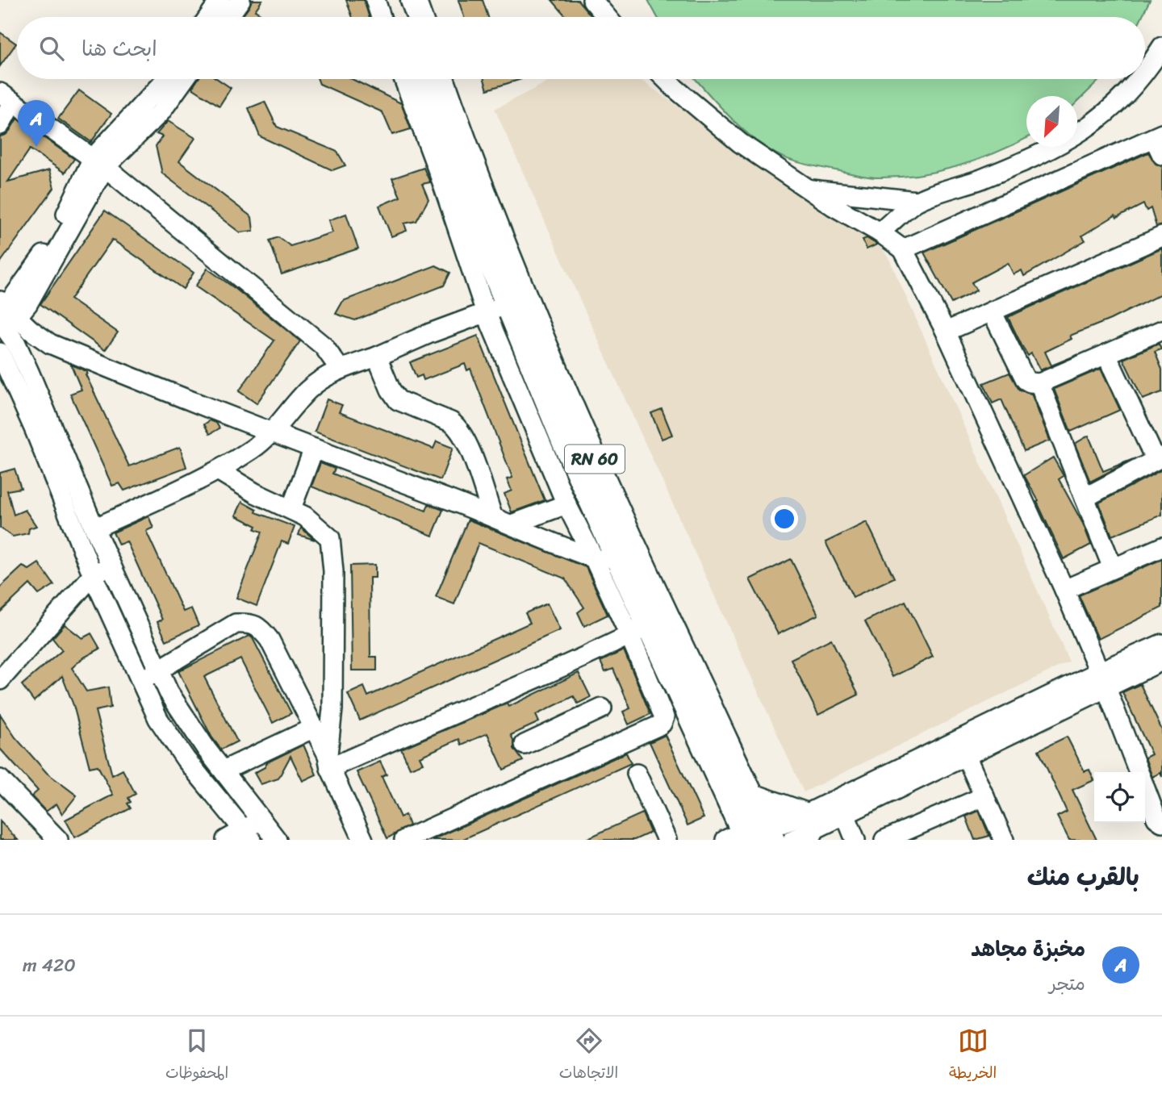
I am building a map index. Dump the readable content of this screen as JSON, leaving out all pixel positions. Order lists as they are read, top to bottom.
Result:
{
  "streets": {
    "main road": ["RN 60"]
  },
  "north": "bottom left",
  "page": {
    "search": "ابحث هنا",
    "pins": "A",
    "heading": "بالقرب منك",
    "list": [
      {
        "mark": "A",
        "name": "مخبزة مجاهد",
        "note": "متجر",
        "value": "420 m"
      }
    ],
    "nav": ["الخريطة", "الاتجاهات", "المحفوظات"]
  }
}
